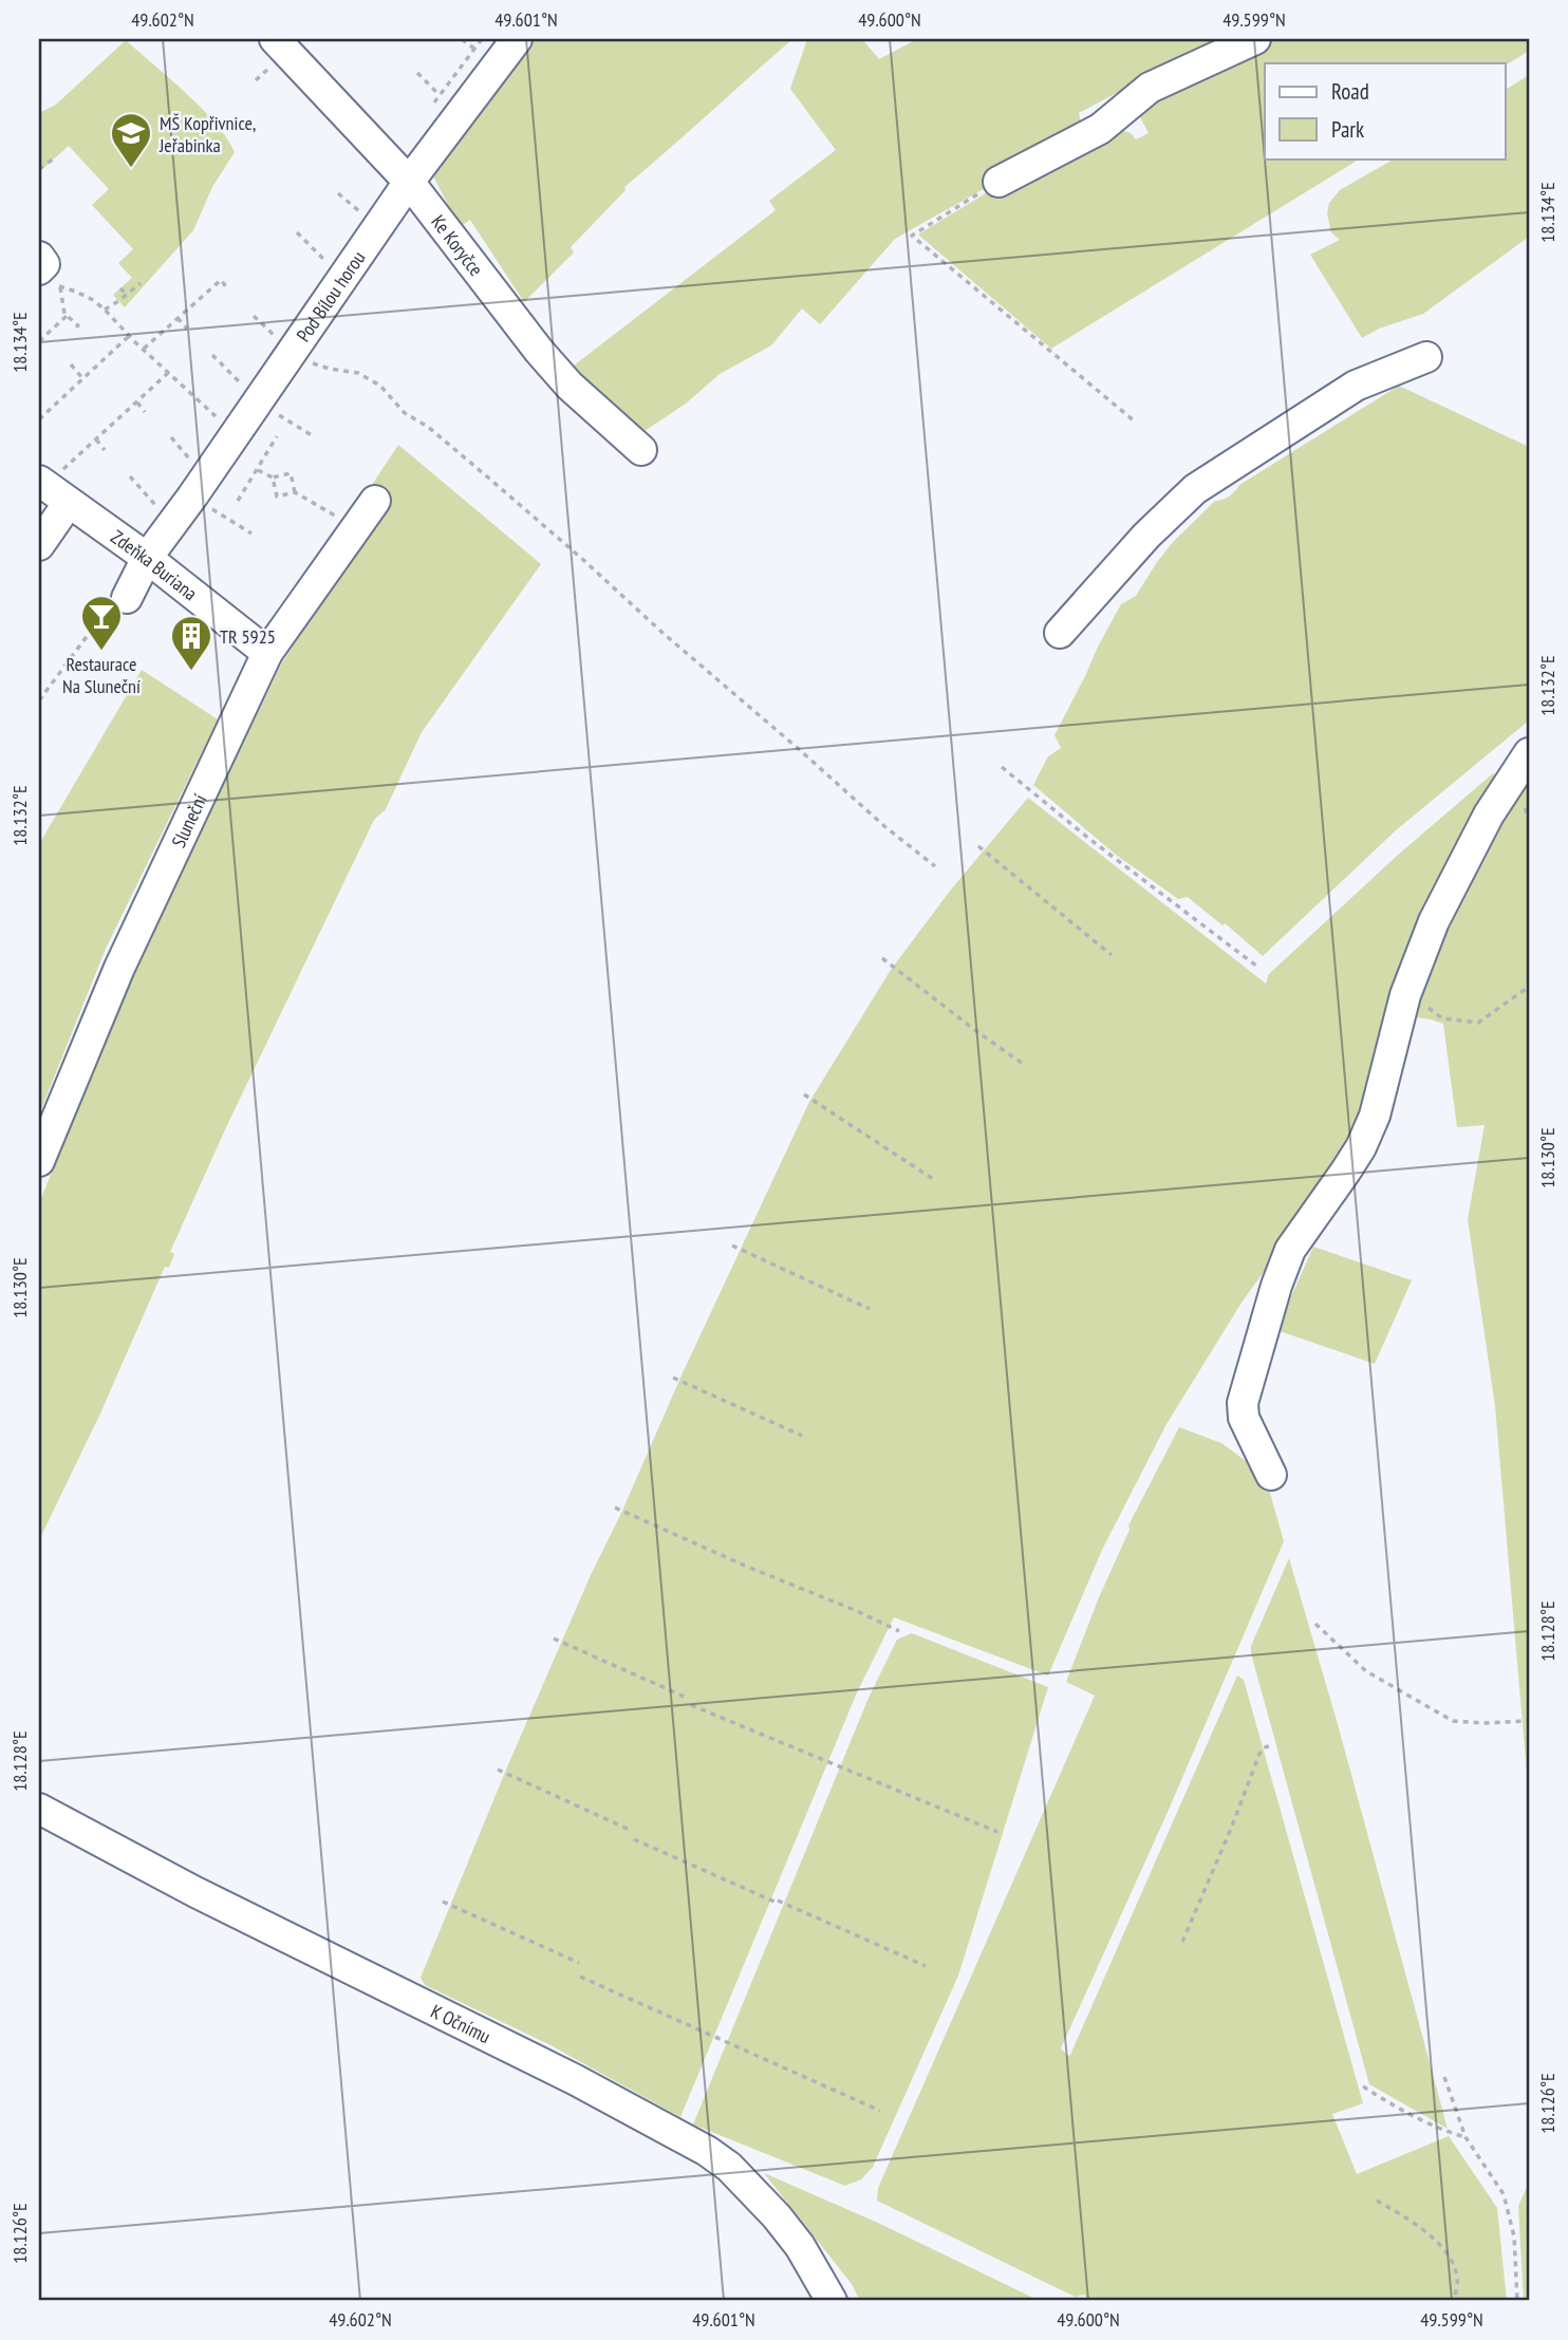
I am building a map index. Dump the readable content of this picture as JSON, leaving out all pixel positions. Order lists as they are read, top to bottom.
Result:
{
  "streets": {
    "street": [
      "Ke Koryčce",
      "Pod Bílou horou",
      "Zdeňka Buriana",
      "Sluneční",
      "K Očnímu"
    ]
  },
  "crossings": [
    ["Ke Koryčce", "Pod Bílou horou"],
    ["Pod Bílou horou", "Zdeňka Buriana"],
    ["Zdeňka Buriana", "Sluneční"]
  ],
  "places": {
    "school or university": ["MŠ Kopřivnice, Jeřabinka"],
    "bar": ["Restaurace Na Sluneční"],
    "building": ["TR 5925"]
  },
  "legend": ["Road", "Park"],
  "coordinates": [
    "49.602°N",
    "49.601°N",
    "49.600°N",
    "49.599°N",
    "18.134°E",
    "18.132°E",
    "18.130°E",
    "18.128°E",
    "18.126°E"
  ]
}
